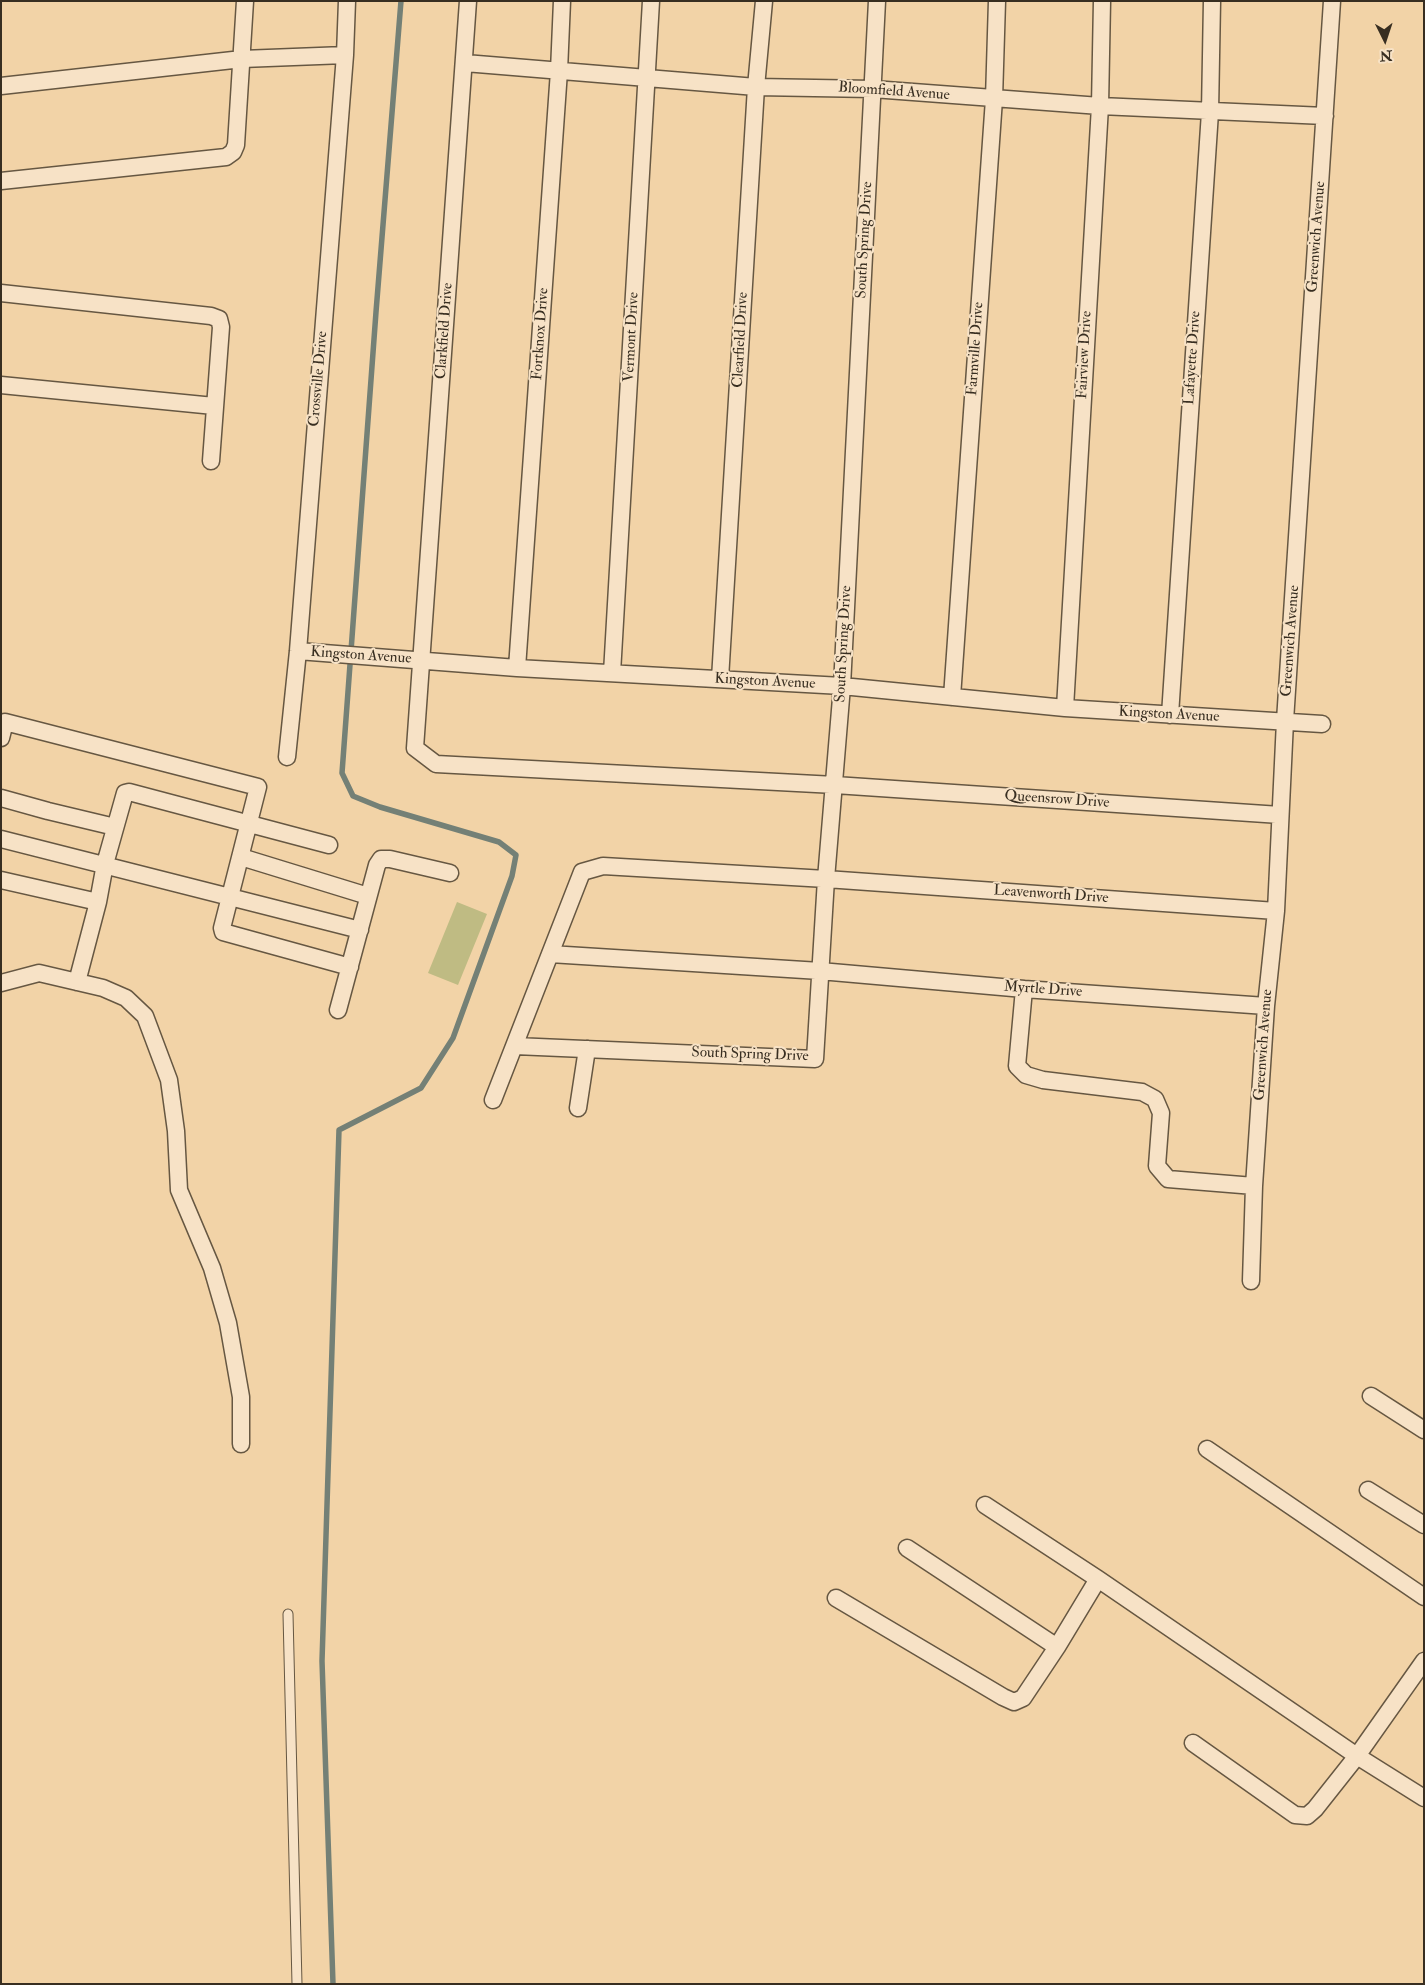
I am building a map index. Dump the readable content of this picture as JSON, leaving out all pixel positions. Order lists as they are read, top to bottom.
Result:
{
  "streets": {
    "street": [
      "Bloomfield Avenue",
      "Greenwich Avenue",
      "South Spring Drive",
      "Clarkfield Drive",
      "Fortknox Drive",
      "Vermont Drive",
      "Clearfield Drive",
      "Farmville Drive",
      "Fairview Drive",
      "Lafayette Drive",
      "Crossville Drive",
      "Kingston Avenue",
      "Queensrow Drive",
      "Leavenworth Drive",
      "Myrtle Drive"
    ]
  },
  "crossings": [
    ["Bloomfield Avenue", "Greenwich Avenue"],
    ["Bloomfield Avenue", "South Spring Drive"],
    ["Bloomfield Avenue", "Clarkfield Drive"],
    ["Bloomfield Avenue", "Fortknox Drive"],
    ["Bloomfield Avenue", "Vermont Drive"],
    ["Bloomfield Avenue", "Clearfield Drive"],
    ["Bloomfield Avenue", "Farmville Drive"],
    ["Bloomfield Avenue", "Fairview Drive"],
    ["Bloomfield Avenue", "Lafayette Drive"],
    ["Greenwich Avenue", "Kingston Avenue"],
    ["Greenwich Avenue", "Queensrow Drive"],
    ["Greenwich Avenue", "Leavenworth Drive"],
    ["Greenwich Avenue", "Myrtle Drive"],
    ["South Spring Drive", "Clarkfield Drive"],
    ["South Spring Drive", "Kingston Avenue"],
    ["South Spring Drive", "Queensrow Drive"],
    ["South Spring Drive", "Leavenworth Drive"],
    ["South Spring Drive", "Myrtle Drive"],
    ["Clarkfield Drive", "Kingston Avenue"],
    ["Clarkfield Drive", "Queensrow Drive"],
    ["Fortknox Drive", "Kingston Avenue"],
    ["Vermont Drive", "Kingston Avenue"],
    ["Clearfield Drive", "Kingston Avenue"],
    ["Farmville Drive", "Kingston Avenue"],
    ["Fairview Drive", "Kingston Avenue"],
    ["Lafayette Drive", "Kingston Avenue"],
    ["Crossville Drive", "Kingston Avenue"],
    ["Leavenworth Drive", "Myrtle Drive"]
  ],
  "north": "bottom"
}
